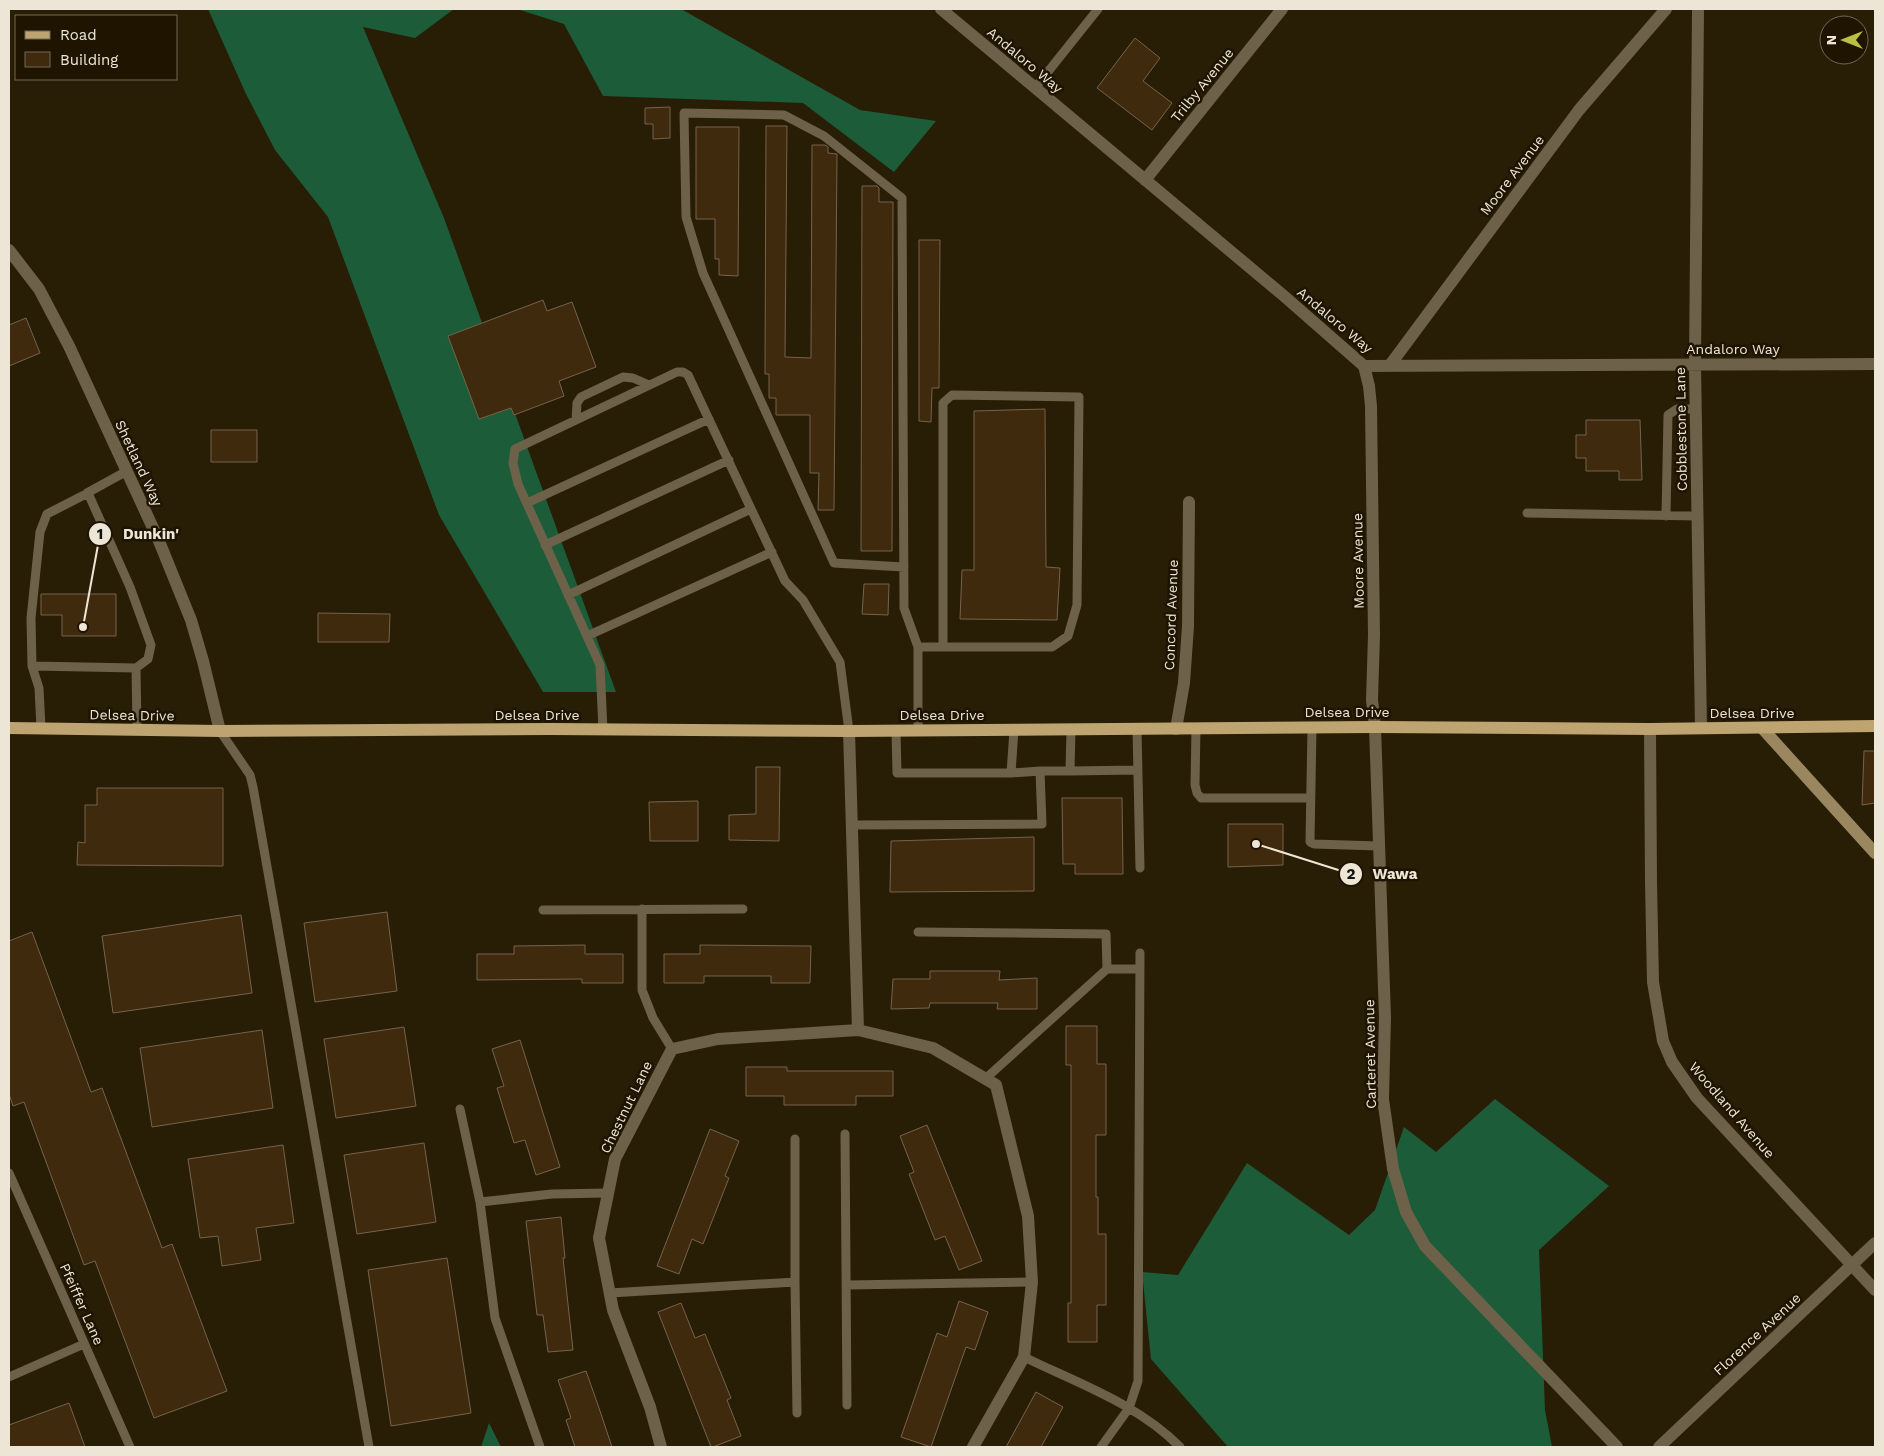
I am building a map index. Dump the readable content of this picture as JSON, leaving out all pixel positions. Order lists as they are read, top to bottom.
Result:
{
  "streets": {
    "main road": ["Delsea Drive"],
    "street": [
      "Andaloro Way",
      "Trilby Avenue",
      "Moore Avenue",
      "Cobblestone Lane",
      "Shetland Way",
      "Concord Avenue",
      "Carteret Avenue",
      "Chestnut Lane",
      "Woodland Avenue",
      "Florence Avenue"
    ],
    "lane": ["Pfeiffer Lane"]
  },
  "crossings": [
    ["Andaloro Way", "Trilby Avenue"],
    ["Andaloro Way", "Moore Avenue"],
    ["Andaloro Way", "Cobblestone Lane"],
    ["Moore Avenue", "Delsea Drive"],
    ["Moore Avenue", "Carteret Avenue"],
    ["Cobblestone Lane", "Delsea Drive"],
    ["Shetland Way", "Delsea Drive"],
    ["Concord Avenue", "Delsea Drive"],
    ["Delsea Drive", "Carteret Avenue"],
    ["Delsea Drive", "Woodland Avenue"],
    ["Woodland Avenue", "Florence Avenue"]
  ],
  "places": ["Dunkin'", "Wawa"],
  "legend": ["Road", "Building"],
  "north": "left"
}
